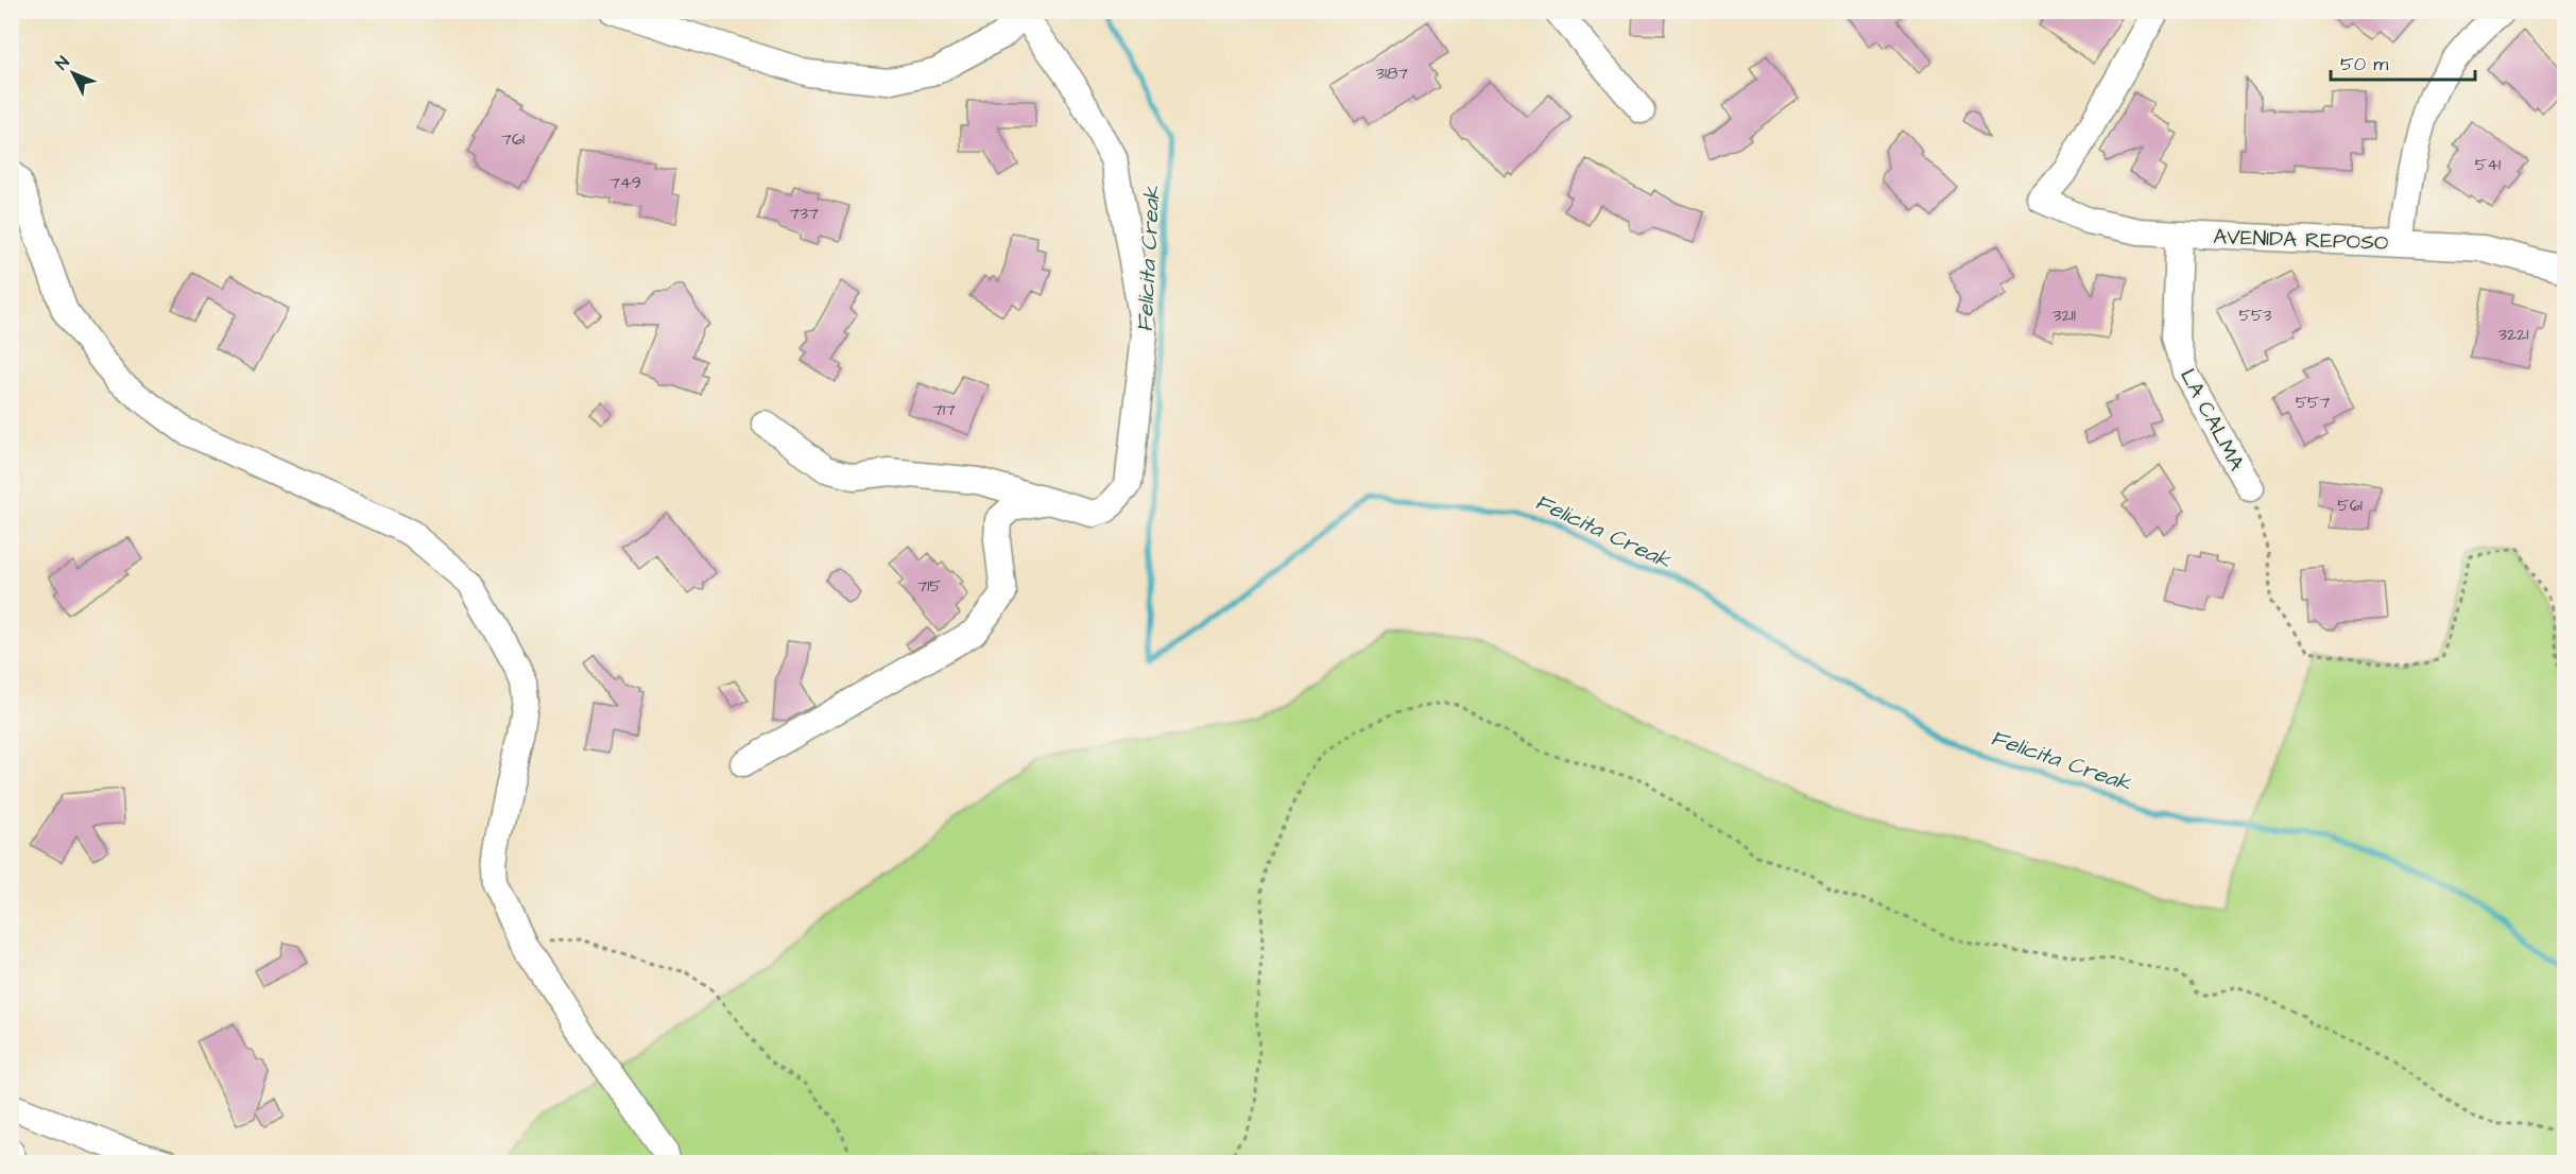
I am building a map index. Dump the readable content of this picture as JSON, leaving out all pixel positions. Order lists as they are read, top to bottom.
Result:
{
  "streets": {
    "street": ["AVENIDA REPOSO", "LA CALMA"]
  },
  "crossings": [
    ["AVENIDA REPOSO", "LA CALMA"]
  ],
  "water": ["Felicita Creak"],
  "house_numbers": [
    "3187",
    "761",
    "541",
    "749",
    "737",
    "3211",
    "553",
    "3221",
    "557",
    "717",
    "561",
    "715"
  ],
  "scale_bar": "50 m",
  "north": "top left"
}
